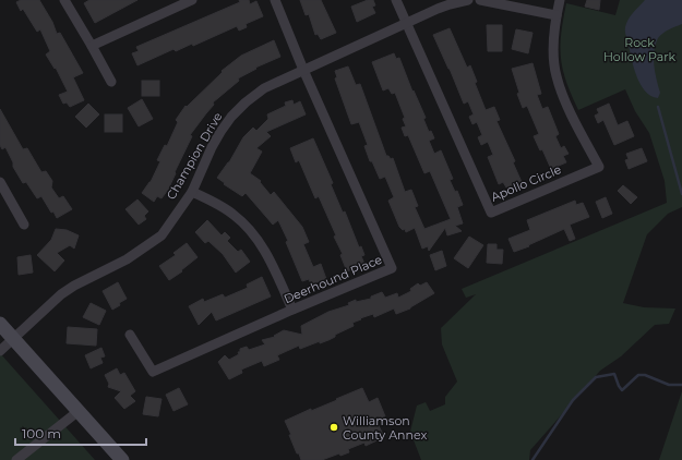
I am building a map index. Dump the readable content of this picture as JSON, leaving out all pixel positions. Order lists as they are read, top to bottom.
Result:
{
  "streets": {
    "street": ["Champion Drive", "Apollo Circle", "Deerhound Place"]
  },
  "crossings": [
    ["Champion Drive", "Apollo Circle"],
    ["Champion Drive", "Deerhound Place"]
  ],
  "parks": ["Rock Hollow Park"],
  "places": ["Williamson County Annex"],
  "scale_bar": "100 m"
}
